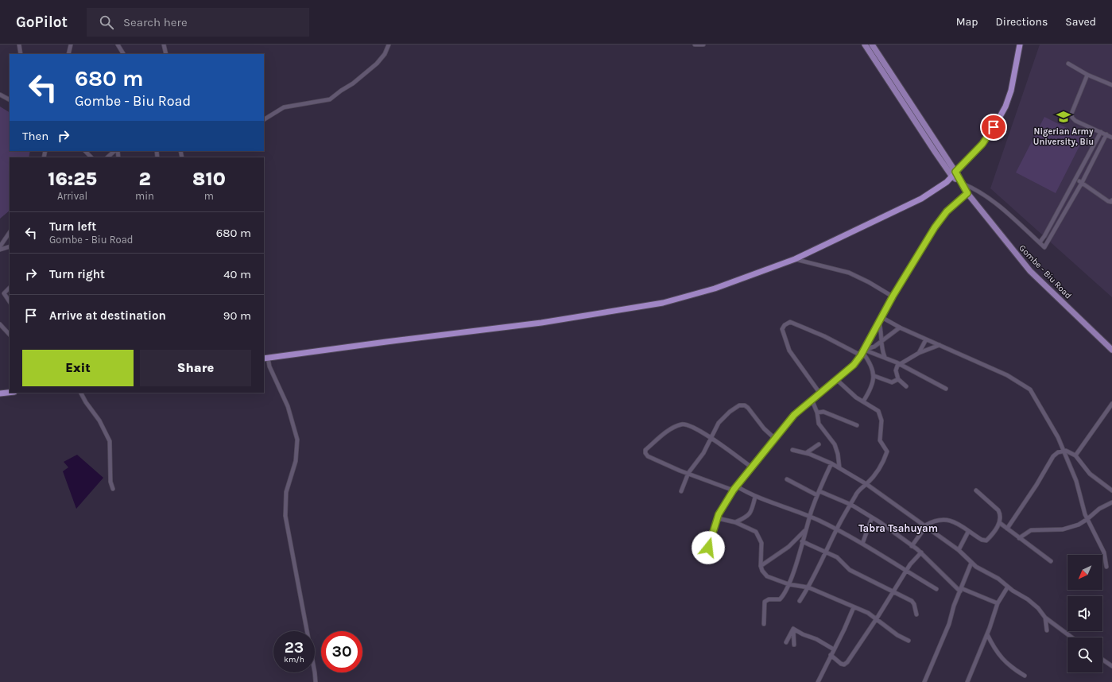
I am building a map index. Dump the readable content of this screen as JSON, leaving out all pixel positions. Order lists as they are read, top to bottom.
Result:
{
  "streets": {
    "main road": ["Gombe - Biu Road"]
  },
  "districts": ["Tabra Tsahuyam"],
  "places": {
    "school or university": ["Nigerian Army University, Biu"]
  },
  "north": "bottom left",
  "page": {
    "header": "GoPilot",
    "search": "Search here",
    "nav": ["Map", "Directions", "Saved"],
    "turn": ["680 m", "Gombe - Biu Road"],
    "then": "Then",
    "eta": [
      "16:25",
      "Arrival",
      "2",
      "min",
      "810",
      "m"
    ],
    "list": [
      {
        "name": "Turn left",
        "note": "Gombe - Biu Road",
        "value": "680 m"
      },
      {
        "name": "Turn right",
        "value": "40 m"
      },
      {
        "name": "Arrive at destination",
        "value": "90 m"
      }
    ],
    "buttons": ["Exit", "Share"],
    "speed": "23 km/h",
    "limit": "30"
  }
}
